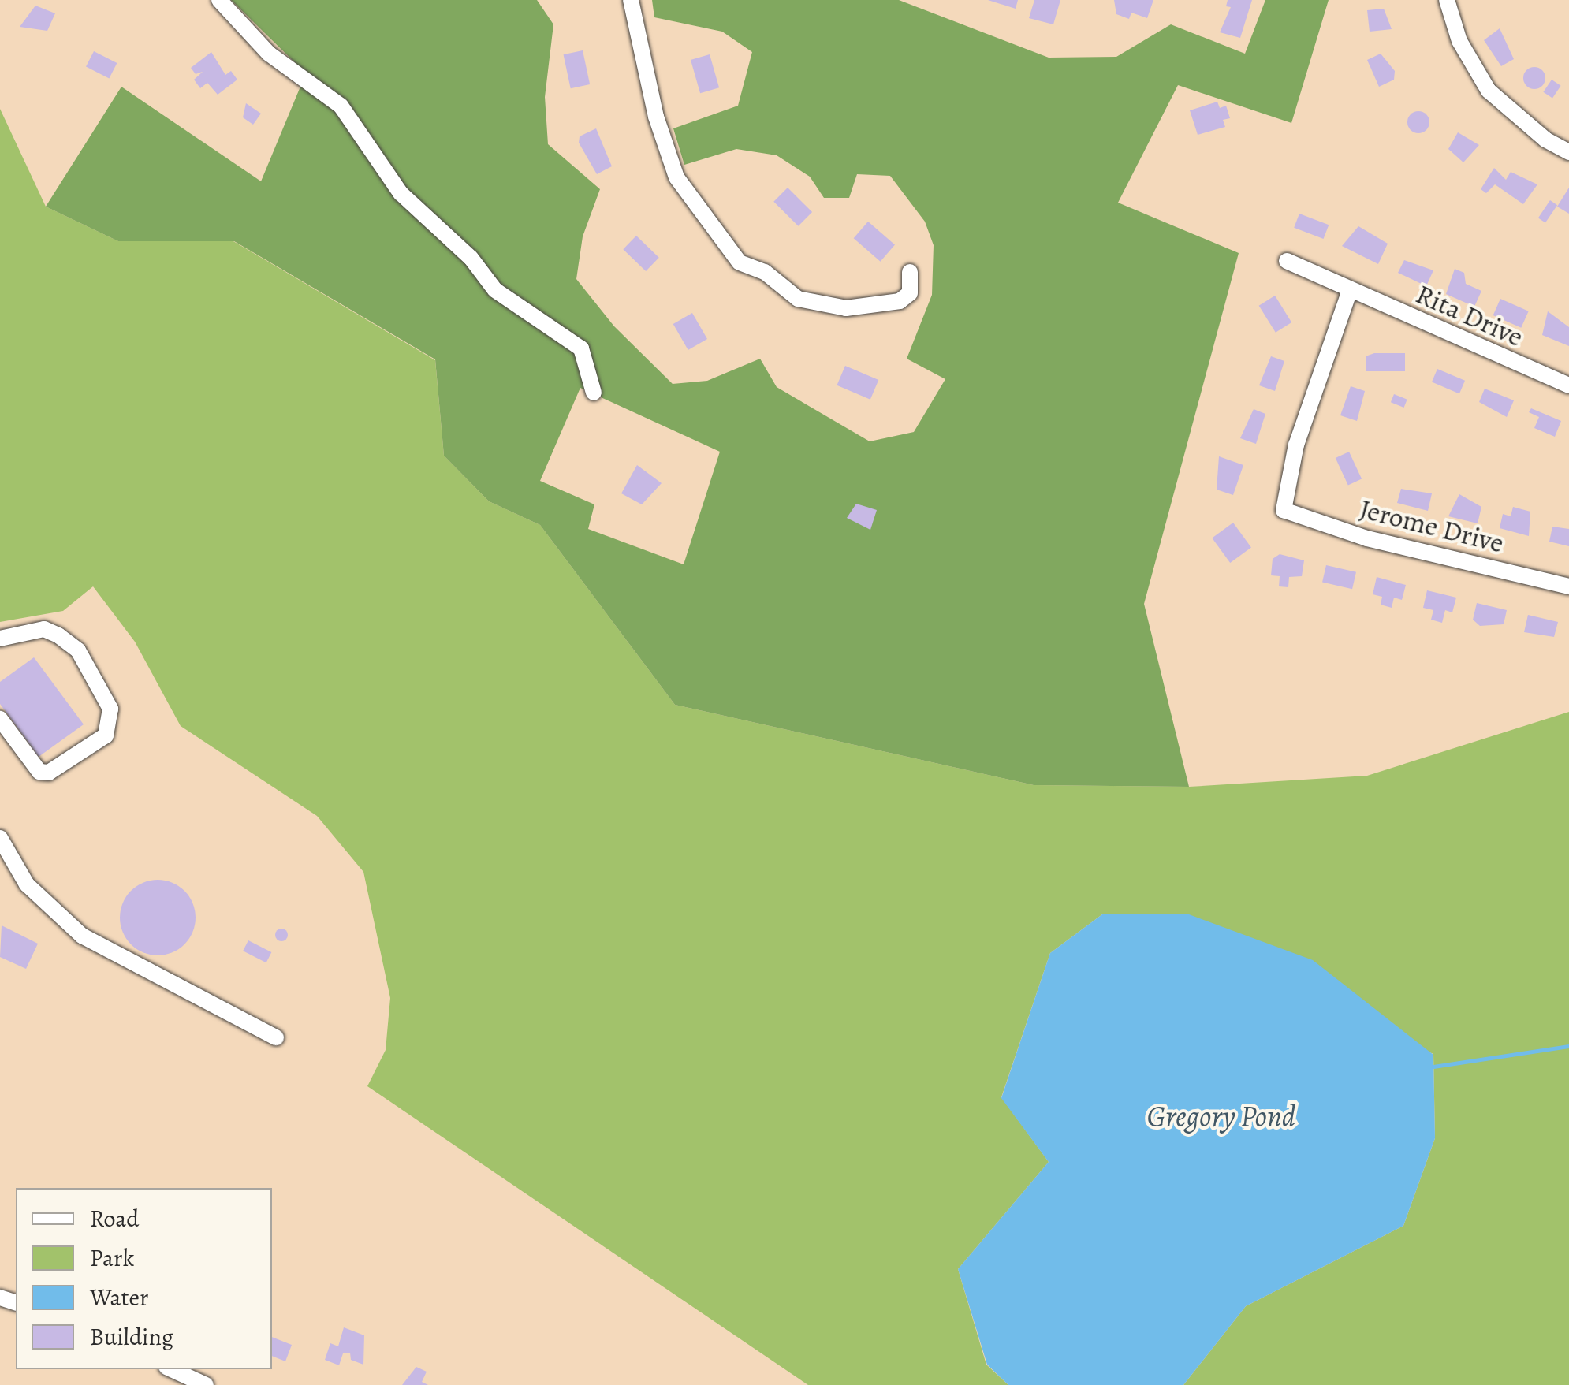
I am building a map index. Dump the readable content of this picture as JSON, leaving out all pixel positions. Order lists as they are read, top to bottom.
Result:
{
  "streets": {
    "street": ["Rita Drive", "Jerome Drive"]
  },
  "crossings": [
    ["Rita Drive", "Jerome Drive"]
  ],
  "water": ["Gregory Pond"],
  "legend": [
    "Road",
    "Park",
    "Water",
    "Building"
  ]
}
